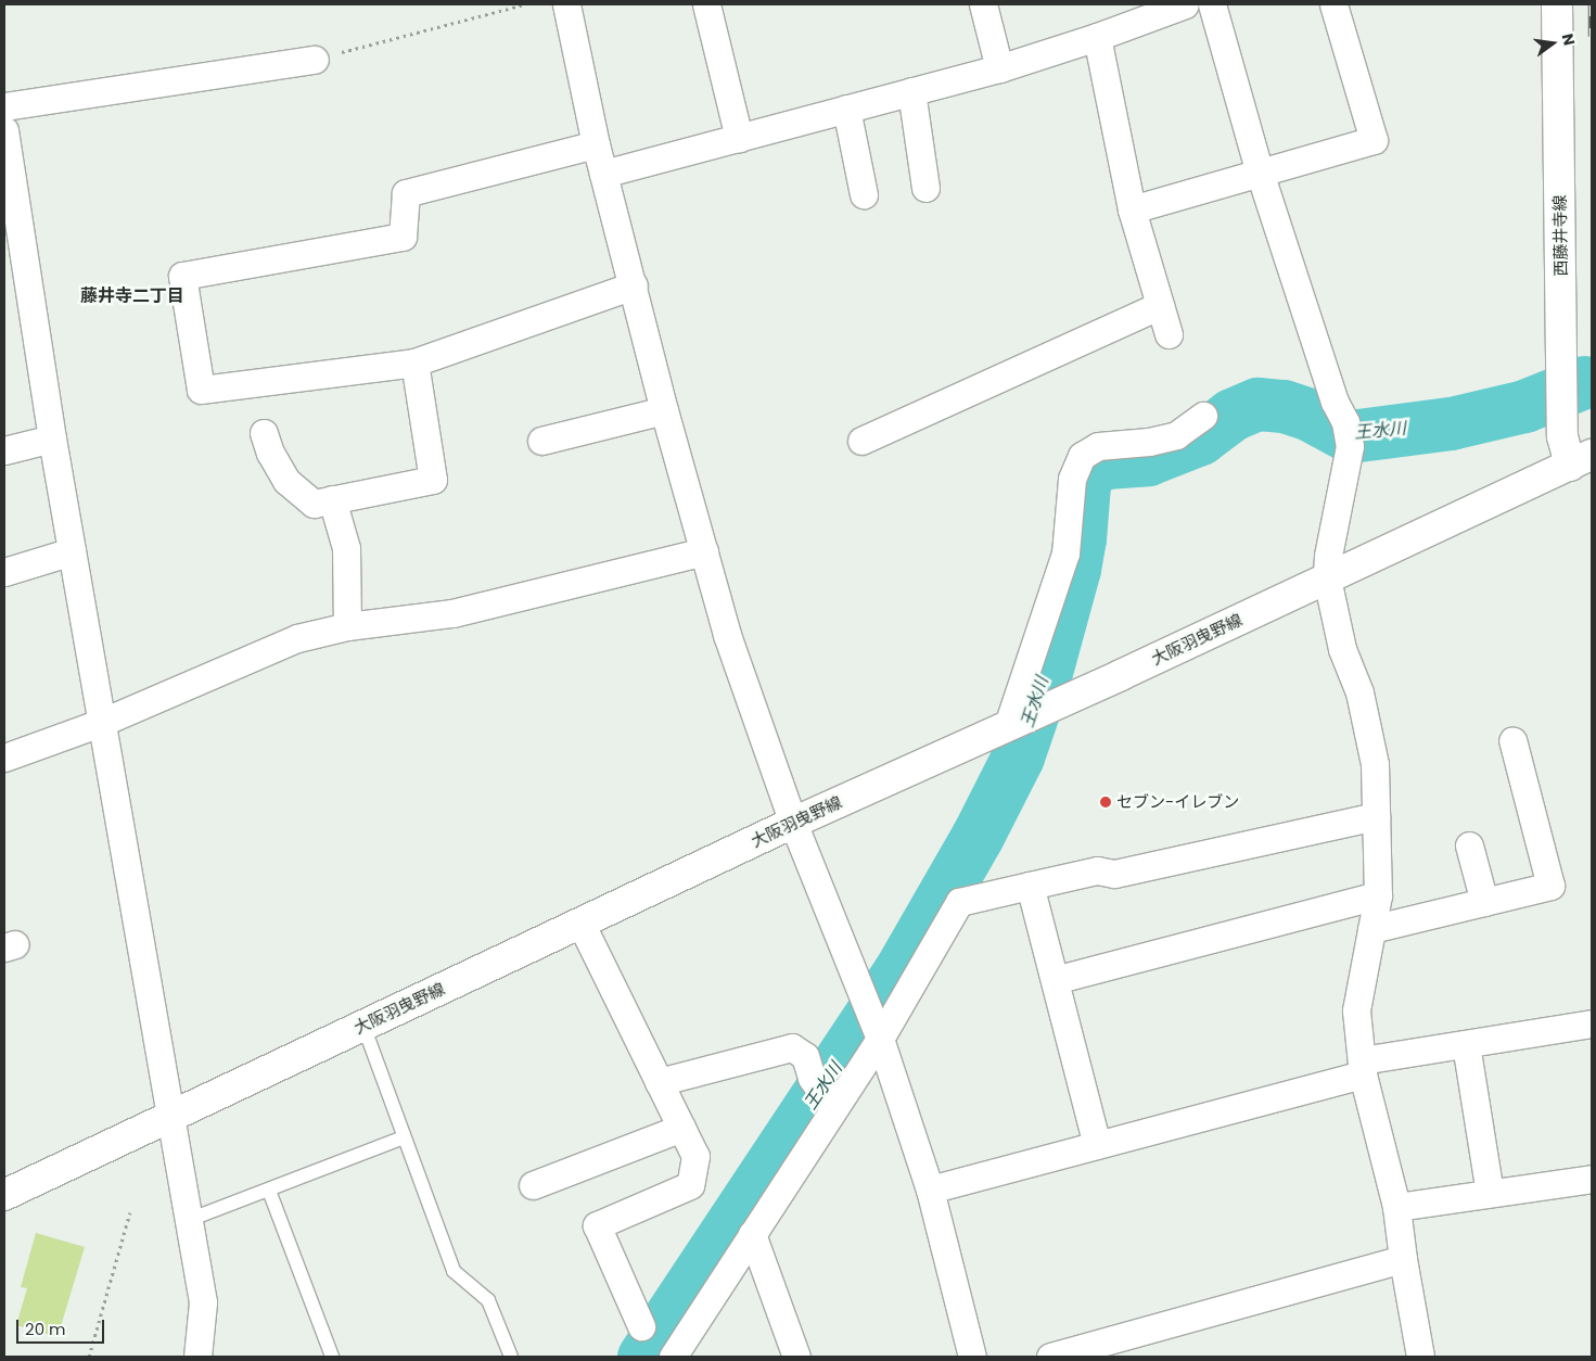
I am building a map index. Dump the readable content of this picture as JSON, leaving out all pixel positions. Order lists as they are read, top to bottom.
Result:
{
  "streets": {
    "main road": ["西藤井寺線", "大阪羽曳野線"]
  },
  "crossings": [
    ["西藤井寺線", "大阪羽曳野線"]
  ],
  "districts": ["藤井寺二丁目"],
  "water": ["王水川"],
  "places": ["セブン-イレブン"],
  "scale_bar": "20 m",
  "north": "right"
}
